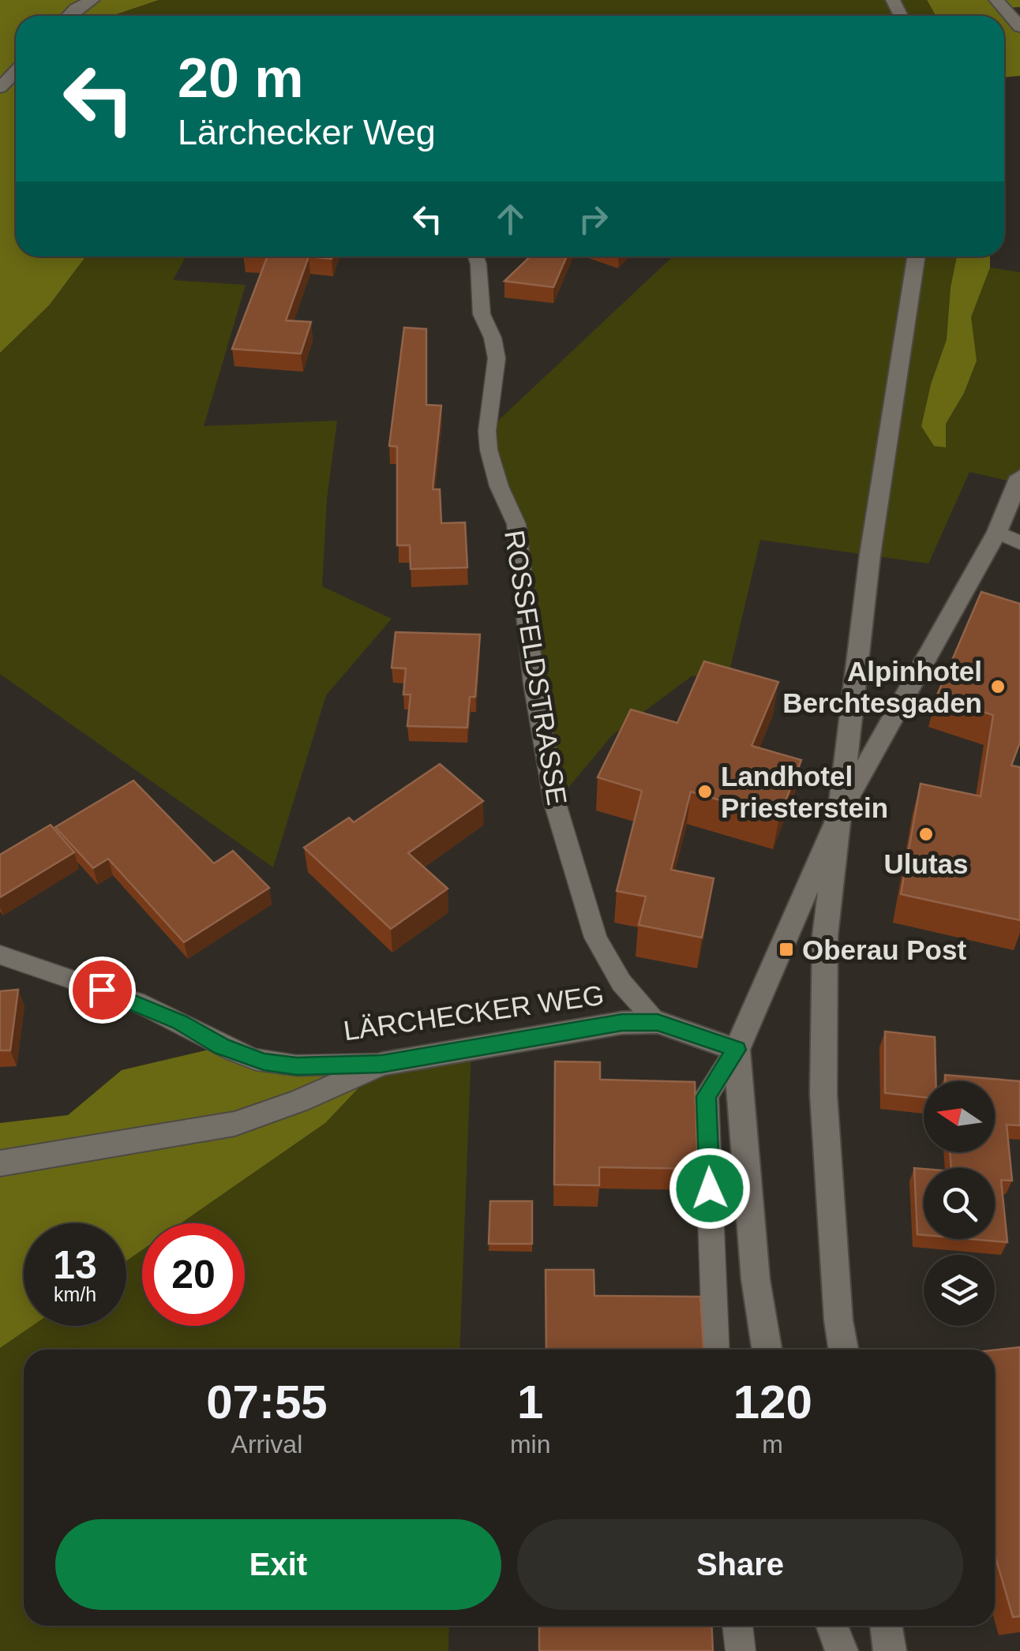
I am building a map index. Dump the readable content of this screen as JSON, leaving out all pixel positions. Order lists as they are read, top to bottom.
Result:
{
  "streets": {
    "street": ["LÄRCHECKER WEG"],
    "lane": ["ROSSFELDSTRASSE"]
  },
  "crossings": [
    ["ROSSFELDSTRASSE", "LÄRCHECKER WEG"]
  ],
  "places": {
    "other": ["Alpinhotel Berchtesgaden", "Landhotel Priesterstein", "Ulutas"],
    "transit": ["Oberau Post"]
  },
  "north": "left",
  "page": {
    "turn": ["20 m", "Lärchecker Weg"],
    "speed": "13 km/h",
    "limit": "20",
    "eta": [
      "07:55",
      "Arrival",
      "1",
      "min",
      "120",
      "m"
    ],
    "buttons": ["Exit", "Share"]
  }
}
